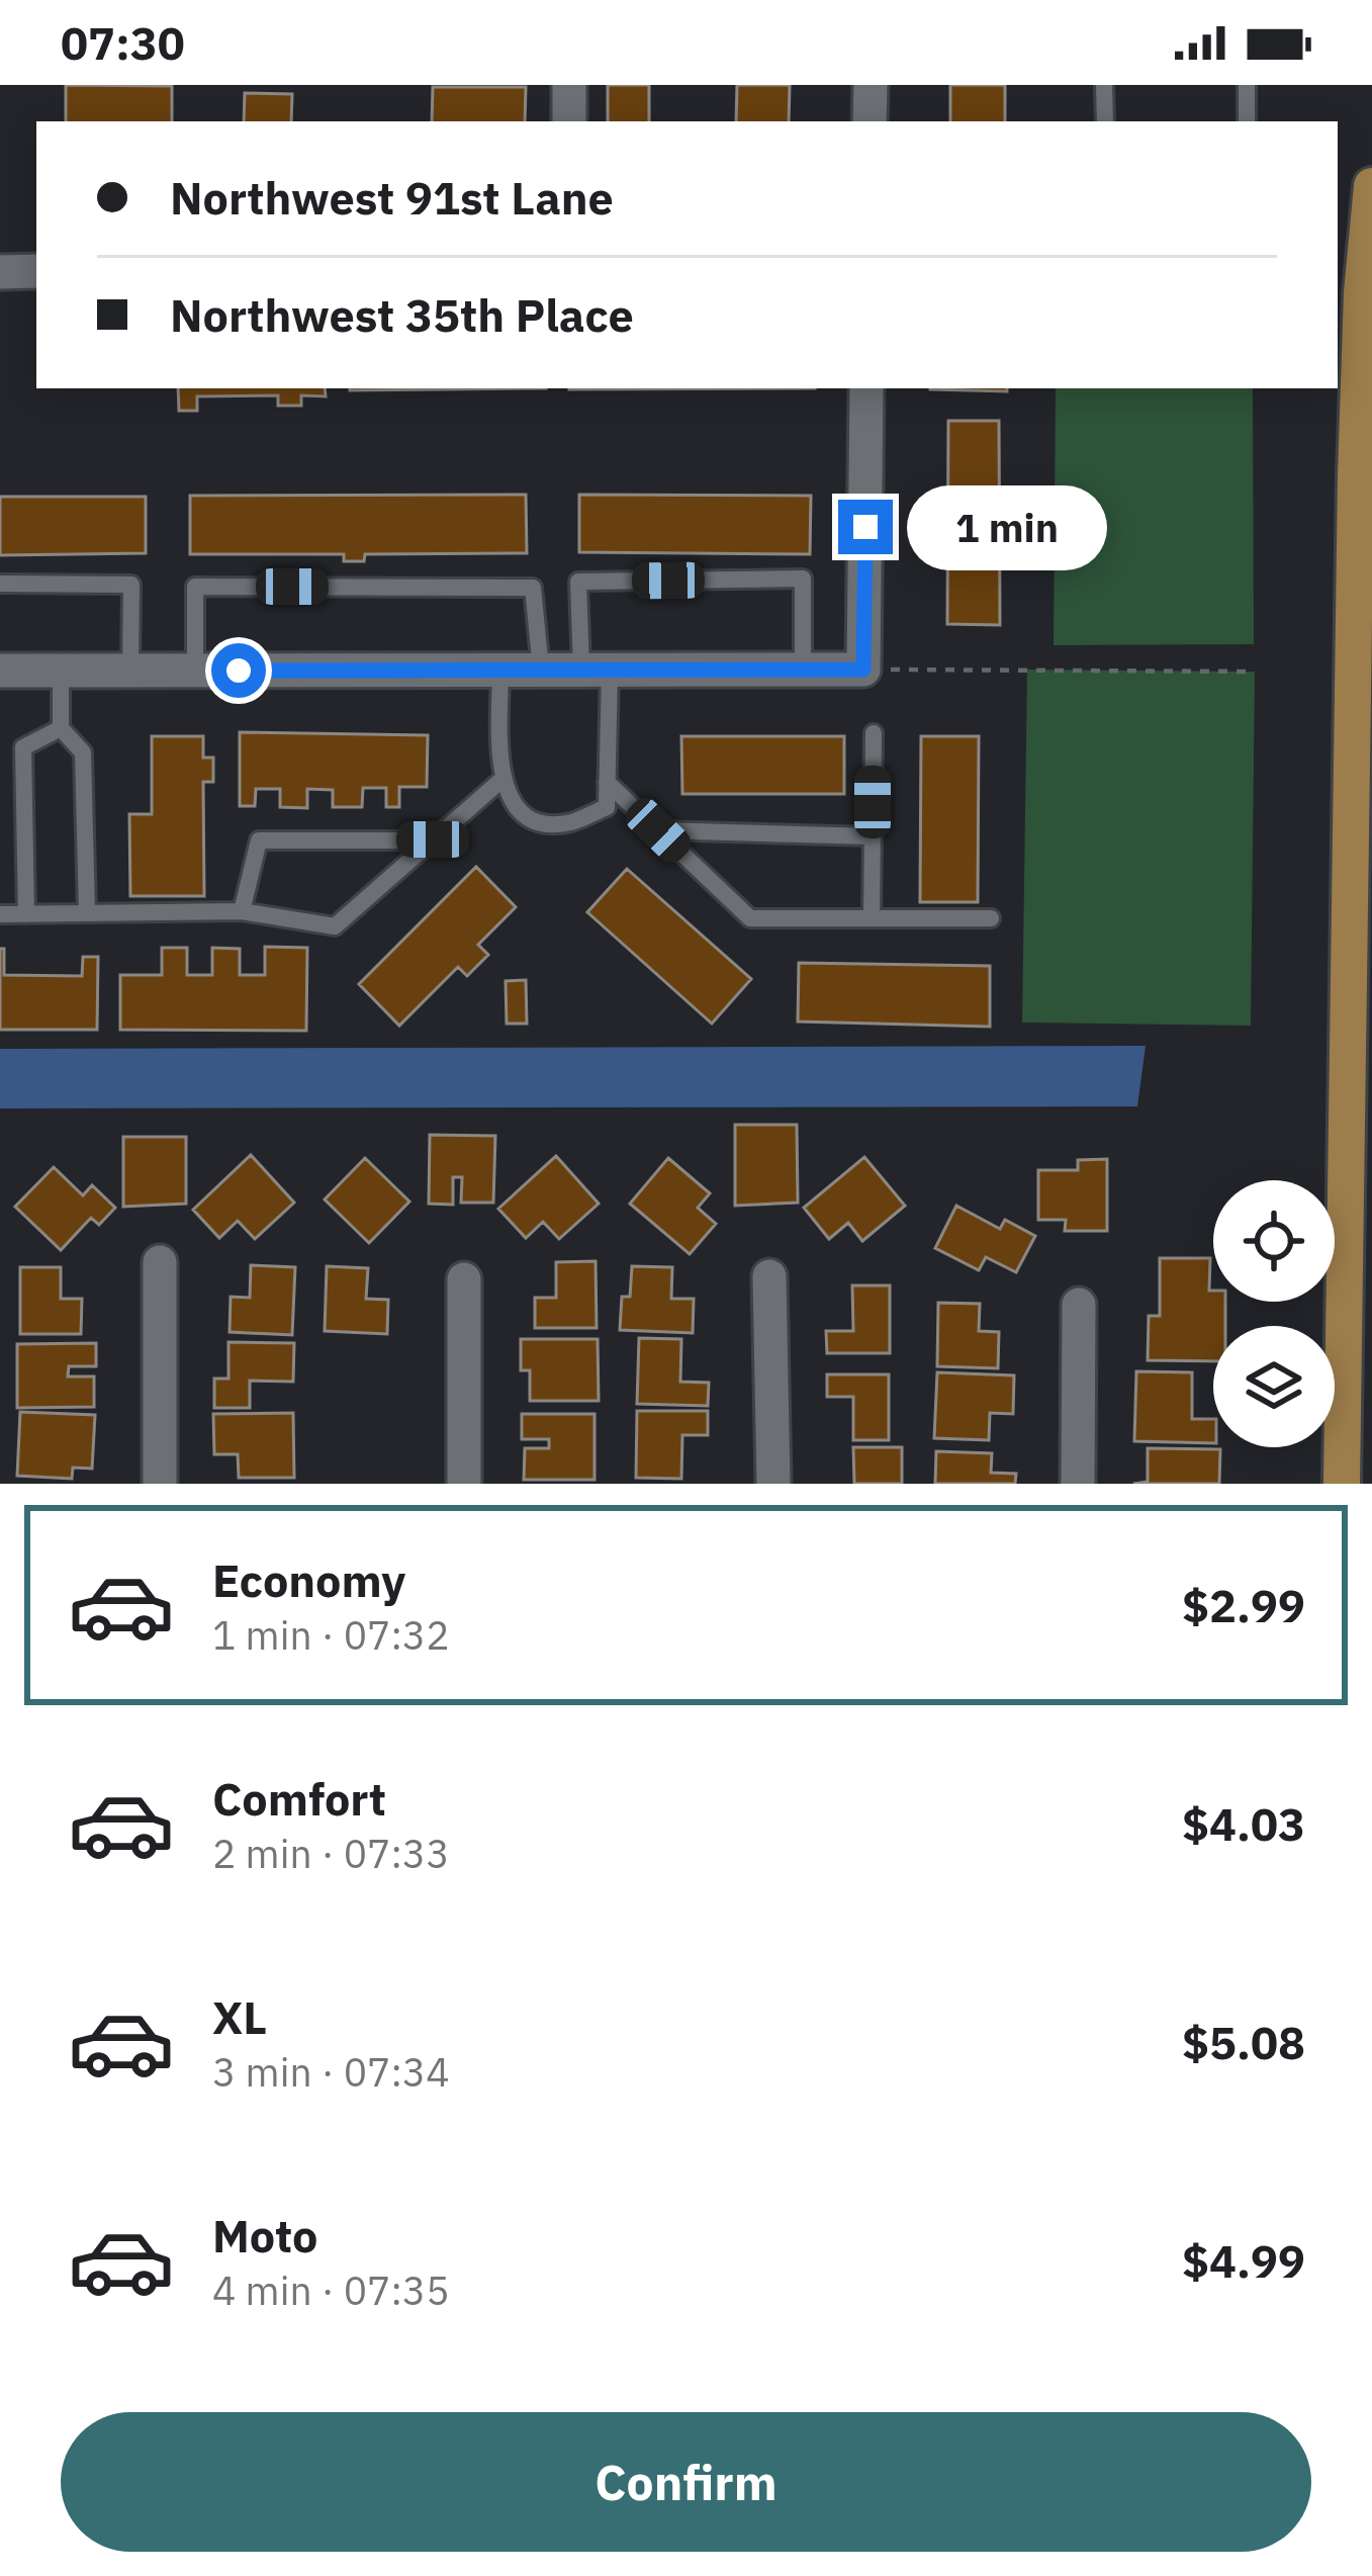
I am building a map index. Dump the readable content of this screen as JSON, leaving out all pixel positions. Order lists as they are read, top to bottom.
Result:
{
  "page": {
    "status": "07:30",
    "banner": ["Northwest 91st Lane", "Northwest 35th Place"],
    "bubble": "1 min",
    "list": [
      {
        "name": "Economy",
        "note": "1 min · 07:32",
        "value": "$2.99"
      },
      {
        "name": "Comfort",
        "note": "2 min · 07:33",
        "value": "$4.03"
      },
      {
        "name": "XL",
        "note": "3 min · 07:34",
        "value": "$5.08"
      },
      {
        "name": "Moto",
        "note": "4 min · 07:35",
        "value": "$4.99"
      }
    ],
    "buttons": "Confirm"
  }
}
